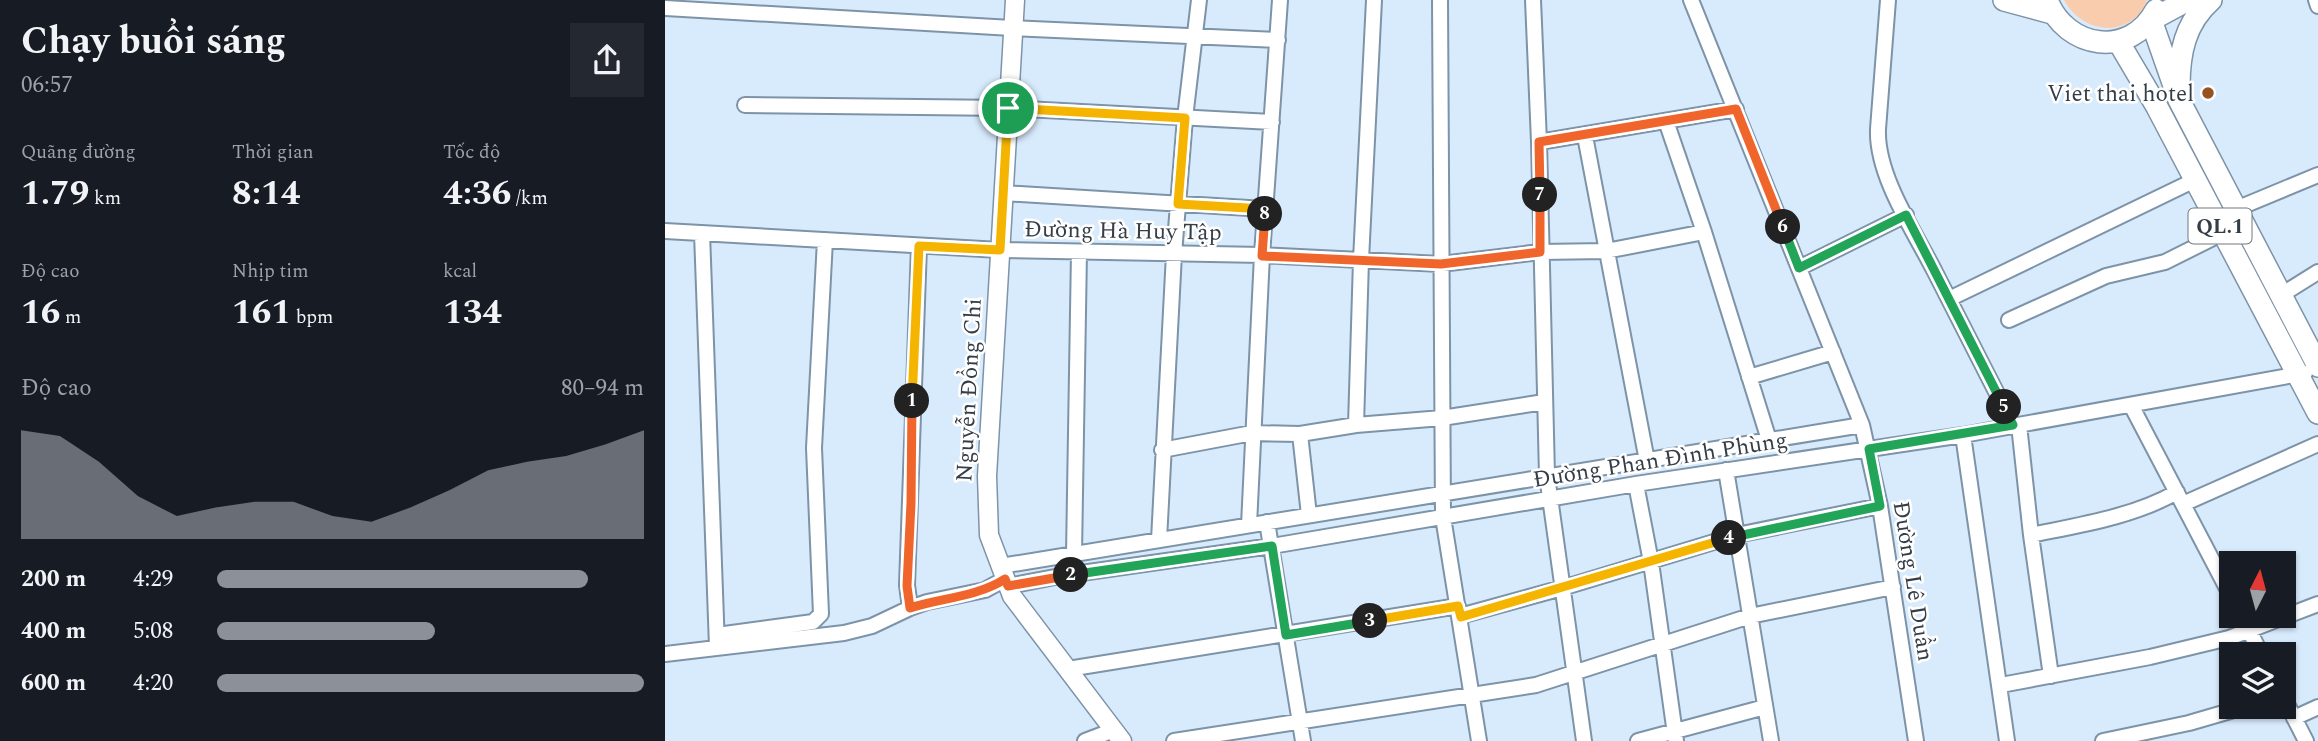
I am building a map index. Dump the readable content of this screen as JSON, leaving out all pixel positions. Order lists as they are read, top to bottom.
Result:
{
  "streets": {
    "highway": ["QL.1"],
    "main road": ["Nguyễn Đổng Chi"],
    "street": ["Đường Hà Huy Tập", "Đường Phan Đình Phùng", "Đường Lê Duẩn"]
  },
  "crossings": [
    ["QL.1", "Đường Phan Đình Phùng"],
    ["Đường Hà Huy Tập", "Nguyễn Đổng Chi"],
    ["Nguyễn Đổng Chi", "Đường Phan Đình Phùng"],
    ["Đường Phan Đình Phùng", "Đường Lê Duẩn"]
  ],
  "places": ["Viet thai hotel"],
  "north": "top",
  "page": {
    "heading": ["Chạy buổi sáng", "06:57"],
    "stats": [
      ["Quãng đường", "1.79 km"],
      ["Thời gian", "8:14"],
      ["Tốc độ", "4:36 /km"],
      ["Độ cao", "16 m"],
      ["Nhịp tim", "161 bpm"],
      ["kcal", "134"]
    ],
    "pins": [
      "7",
      "8",
      "6",
      "1",
      "5",
      "4",
      "2",
      "3"
    ],
    "chart": ["Độ cao", "80–94 m"],
    "list": [
      {
        "name": "200 m",
        "note": "4:29"
      },
      {
        "name": "400 m",
        "note": "5:08"
      },
      {
        "name": "600 m",
        "note": "4:20"
      }
    ]
  }
}
